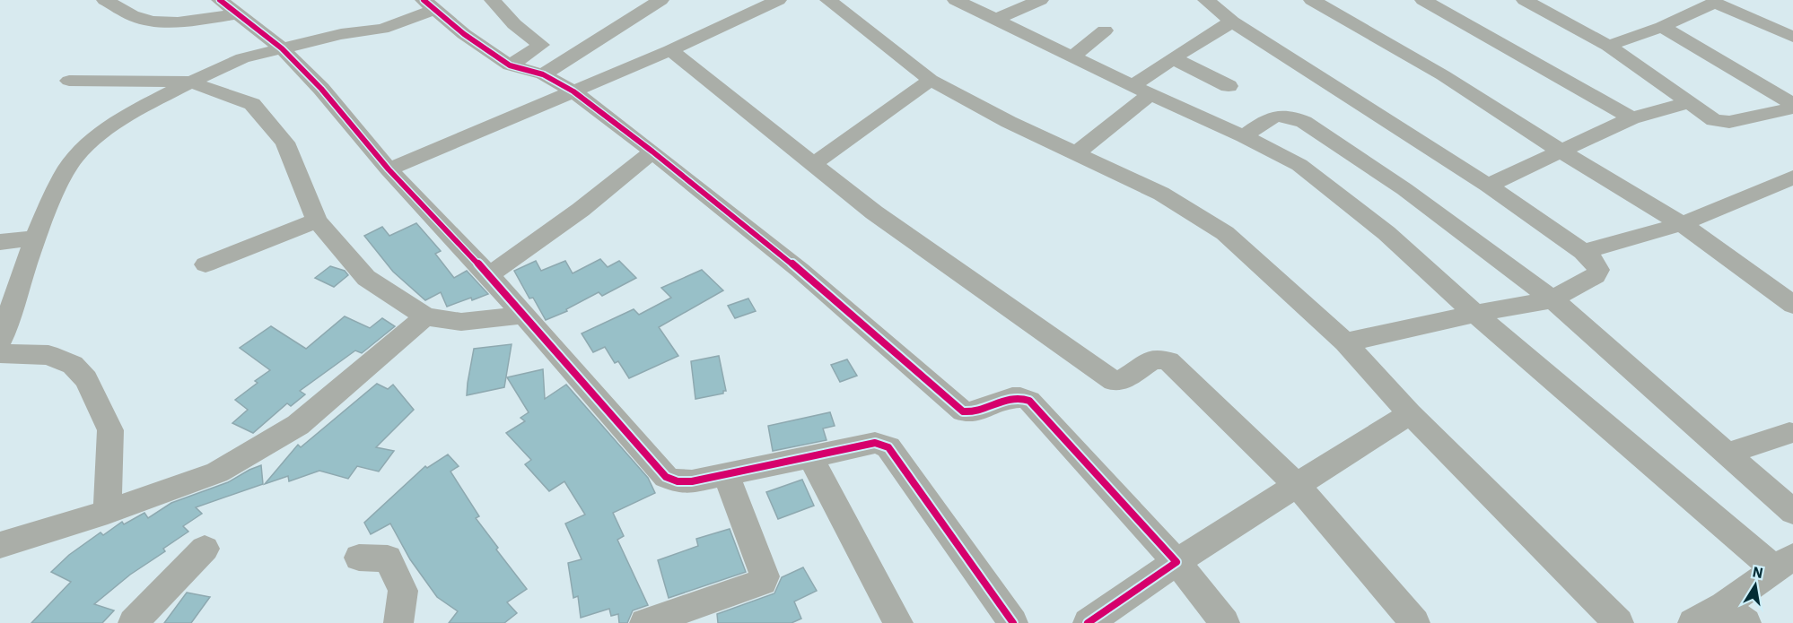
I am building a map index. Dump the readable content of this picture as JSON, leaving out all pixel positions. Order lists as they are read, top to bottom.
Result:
{
  "north": "top"
}
